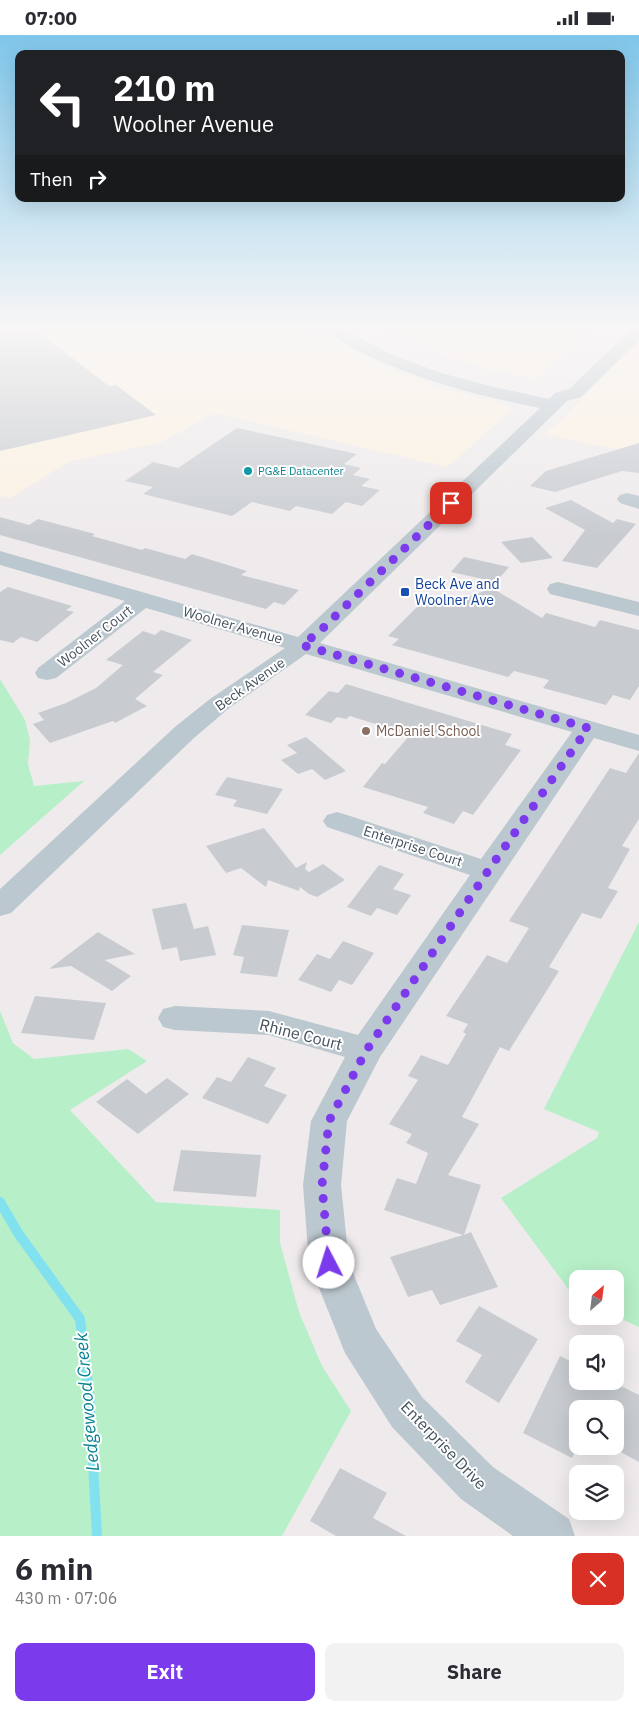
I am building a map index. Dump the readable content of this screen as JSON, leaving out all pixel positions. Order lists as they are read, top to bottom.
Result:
{
  "streets": {
    "street": [
      "Woolner Avenue",
      "Woolner Court",
      "Beck Avenue",
      "Enterprise Court",
      "Rhine Court",
      "Enterprise Drive"
    ]
  },
  "crossings": [
    ["Woolner Avenue", "Woolner Court"],
    ["Woolner Avenue", "Beck Avenue"],
    ["Woolner Avenue", "Enterprise Drive"],
    ["Enterprise Court", "Enterprise Drive"],
    ["Rhine Court", "Enterprise Drive"]
  ],
  "water": ["Ledgewood Creek"],
  "places": {
    "other": ["PG&E Datacenter", "McDaniel School"],
    "transit": ["Beck Ave and Woolner Ave"]
  },
  "north": "top right",
  "page": {
    "status": "07:00",
    "turn": ["210 m", "Woolner Avenue"],
    "then": "Then",
    "heading": ["6 min", "430 m · 07:06"],
    "buttons": ["Exit", "Share"]
  }
}
